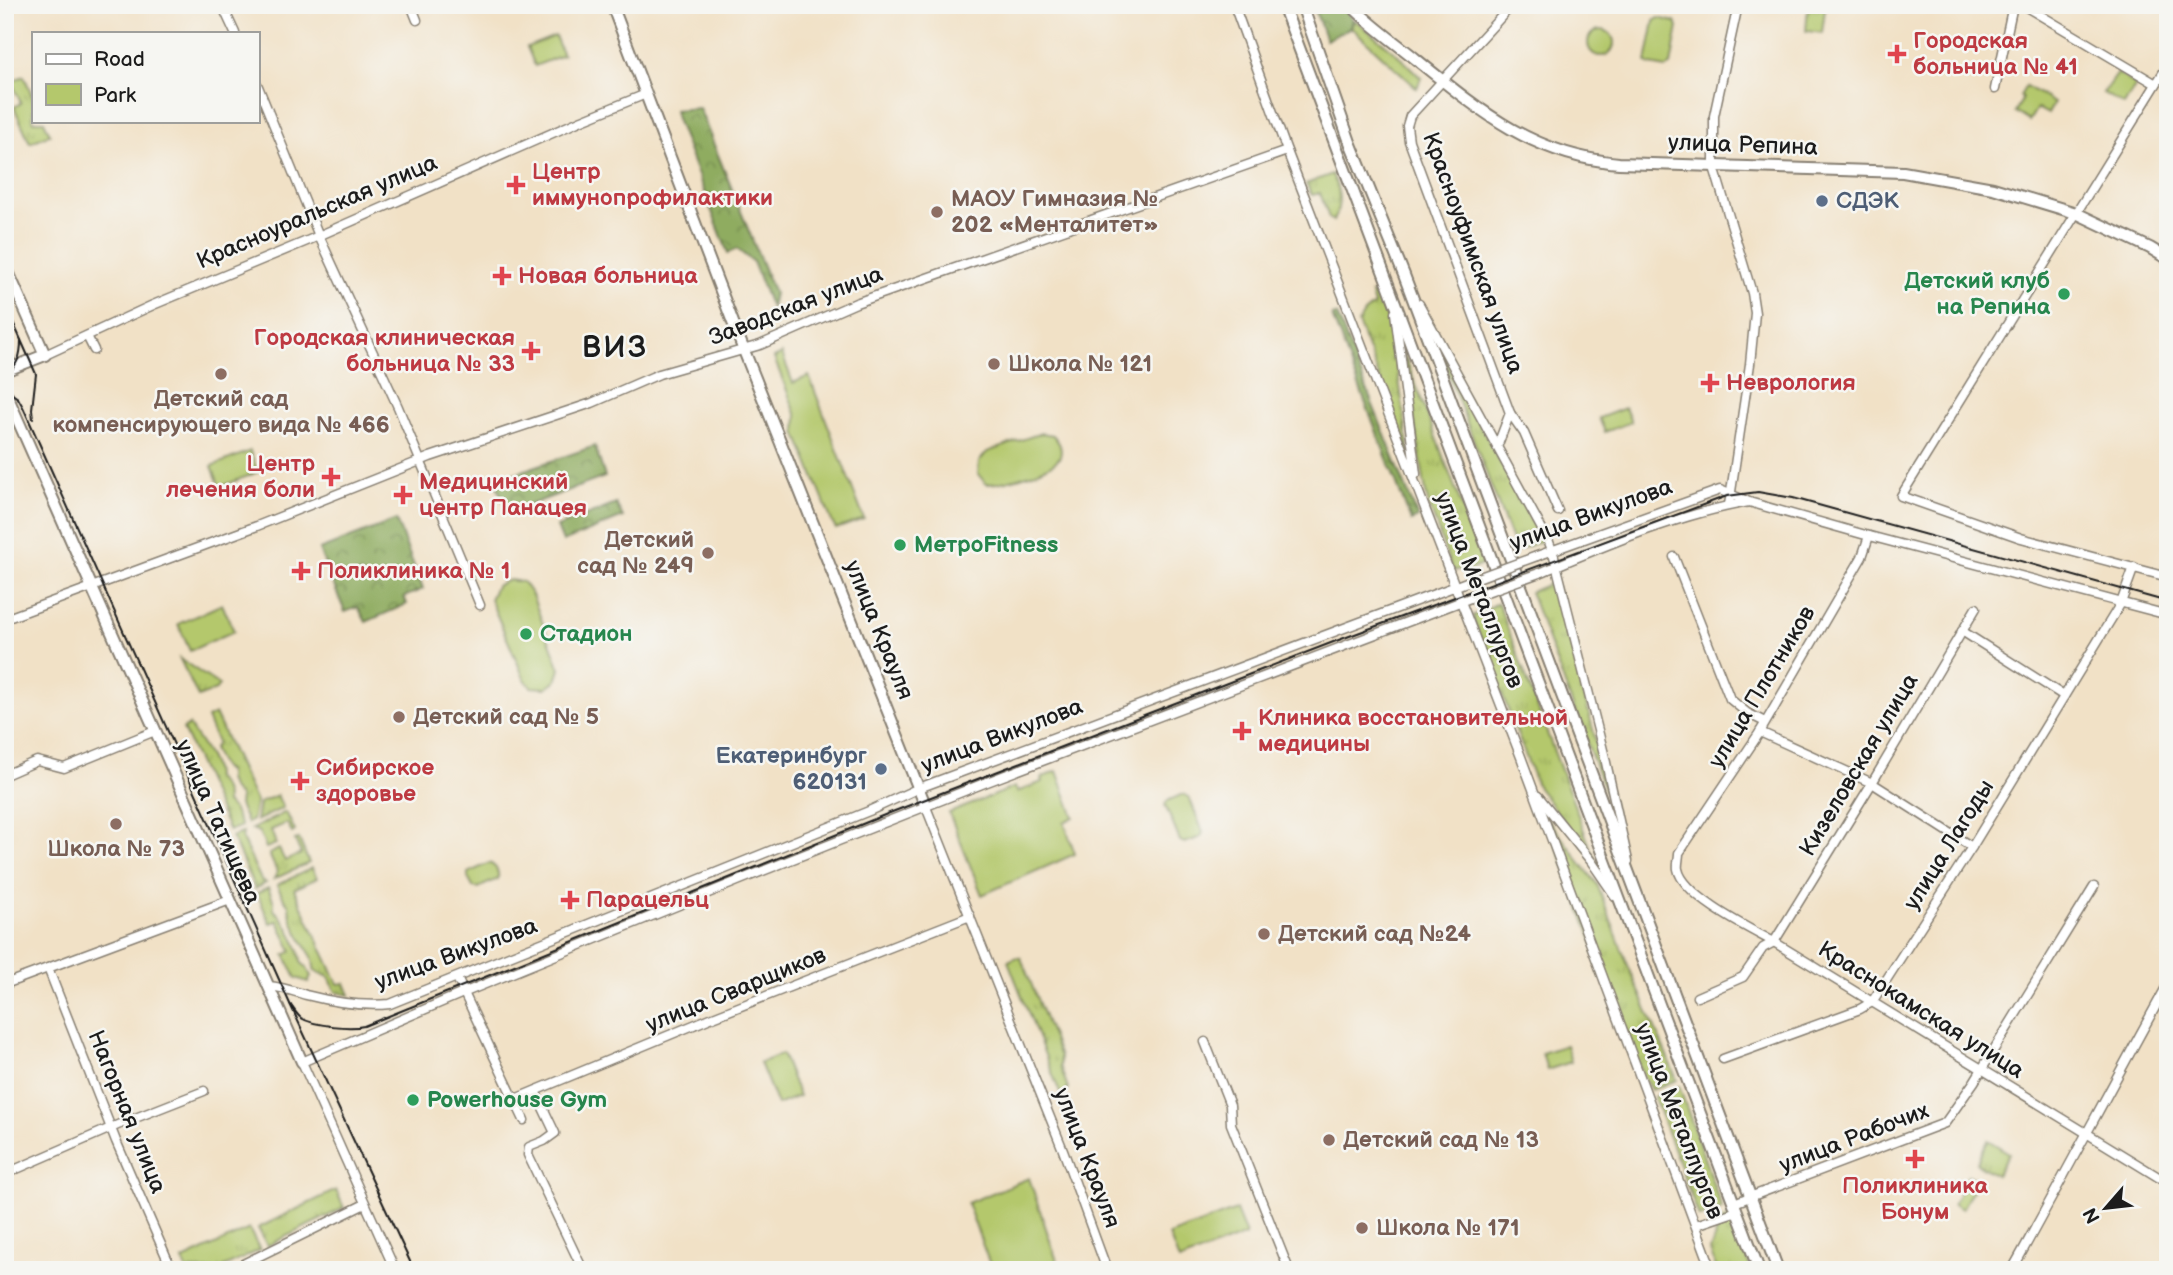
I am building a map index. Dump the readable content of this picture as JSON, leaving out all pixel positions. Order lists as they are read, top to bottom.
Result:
{
  "streets": {
    "main road": [
      "улица Репина",
      "Красноуральская улица",
      "улица Металлургов",
      "улица Крауля",
      "улица Татищева"
    ],
    "street": [
      "Красноуфимская улица",
      "Заводская улица",
      "улица Викулова",
      "улица Плотников",
      "Кизеловская улица",
      "улица Лагоды",
      "улица Сварщиков",
      "Краснокамская улица",
      "Нагорная улица",
      "улица Рабочих"
    ]
  },
  "crossings": [
    ["улица Репина", "Красноуфимская улица"],
    ["Красноуральская улица", "улица Крауля"],
    ["Заводская улица", "улица Металлургов"],
    ["Заводская улица", "улица Крауля"],
    ["Заводская улица", "улица Татищева"],
    ["улица Викулова", "улица Металлургов"],
    ["улица Викулова", "улица Крауля"],
    ["улица Викулова", "улица Плотников"],
    ["улица Викулова", "улица Татищева"],
    ["улица Викулова", "улица Лагоды"],
    ["улица Металлургов", "улица Рабочих"],
    ["улица Крауля", "улица Сварщиков"],
    ["улица Плотников", "Краснокамская улица"],
    ["Кизеловская улица", "Краснокамская улица"],
    ["улица Лагоды", "Краснокамская улица"],
    ["Краснокамская улица", "улица Рабочих"]
  ],
  "districts": ["ВИЗ"],
  "places": {
    "health": [
      "Городская больница № 41",
      "Центр иммунопрофилактики",
      "Новая больница",
      "Городская клиническая больница № 33",
      "Неврология",
      "Центр лечения боли",
      "Медицинский центр Панацея",
      "Поликлиника № 1",
      "Клиника восстановительной медицины",
      "Сибирское здоровье",
      "Парацельц",
      "Поликлиника Бонум"
    ],
    "other": [
      "СДЭК",
      "МАОУ Гимназия № 202 «Менталитет»",
      "Детский клуб на Репина",
      "Школа № 121",
      "Детский сад компенсирующего вида № 466",
      "МетроFitness",
      "Детский сад № 249",
      "Стадион",
      "Детский сад № 5",
      "Екатеринбург 620131",
      "Школа № 73",
      "Детский сад №24",
      "Powerhouse Gym",
      "Детский сад № 13",
      "Школа № 171"
    ]
  },
  "legend": ["Road", "Park"],
  "north": "bottom left"
}
